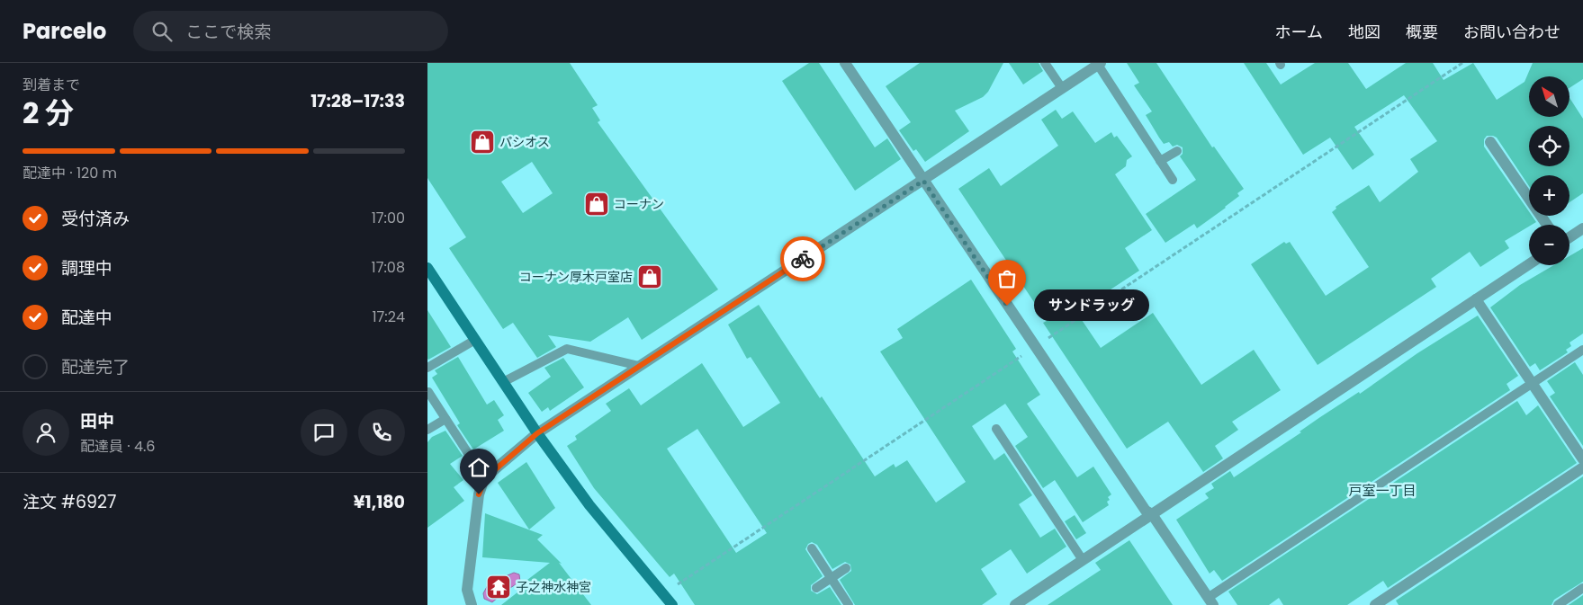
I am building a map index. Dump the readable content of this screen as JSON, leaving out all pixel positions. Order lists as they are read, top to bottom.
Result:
{
  "districts": ["戸室一丁目"],
  "places": {
    "shop": ["パシオス", "コーナン", "コーナン厚木戸室店"],
    "other": ["サンドラッグ"],
    "temple": ["子之神水神宮"]
  },
  "north": "top left",
  "page": {
    "header": "Parcelo",
    "search": "ここで検索",
    "nav": [
      "ホーム",
      "地図",
      "概要",
      "お問い合わせ"
    ],
    "heading": ["2 分", "到着まで", "17:28–17:33"],
    "panel": [
      "田中",
      "配達員 · 4.6",
      "注文 #6927",
      "¥1,180"
    ],
    "map_buttons": ["+", "−"],
    "bar": "配達中 · 120 m",
    "list": [
      ["受付済み", "17:00"],
      ["調理中", "17:08"],
      ["配達中", "17:24"],
      "配達完了"
    ],
    "bubble": "サンドラッグ"
  }
}
